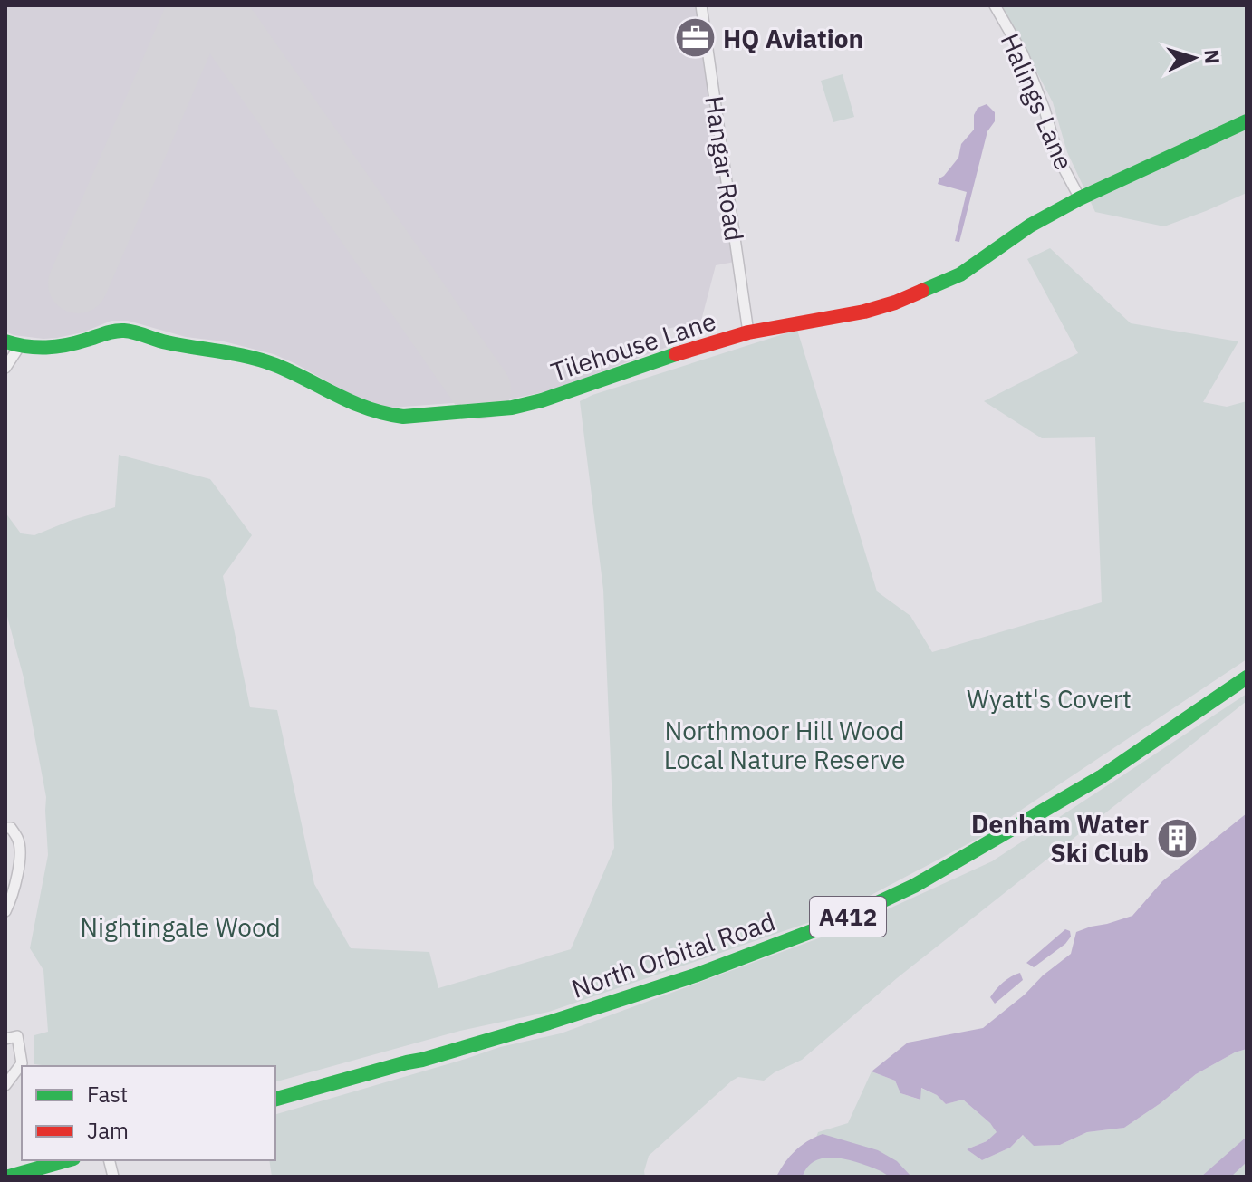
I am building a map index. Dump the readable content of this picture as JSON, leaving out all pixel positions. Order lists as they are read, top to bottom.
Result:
{
  "streets": {
    "street": [
      "Halings Lane",
      "Hangar Road",
      "Tilehouse Lane",
      "A412",
      "North Orbital Road"
    ]
  },
  "crossings": [
    ["Halings Lane", "Tilehouse Lane"],
    ["Hangar Road", "Tilehouse Lane"]
  ],
  "parks": ["Wyatt's Covert", "Northmoor Hill Wood Local Nature Reserve", "Nightingale Wood"],
  "places": {
    "office": ["HQ Aviation"],
    "building": ["Denham Water Ski Club"]
  },
  "legend": ["Fast", "Jam"],
  "north": "right"
}
